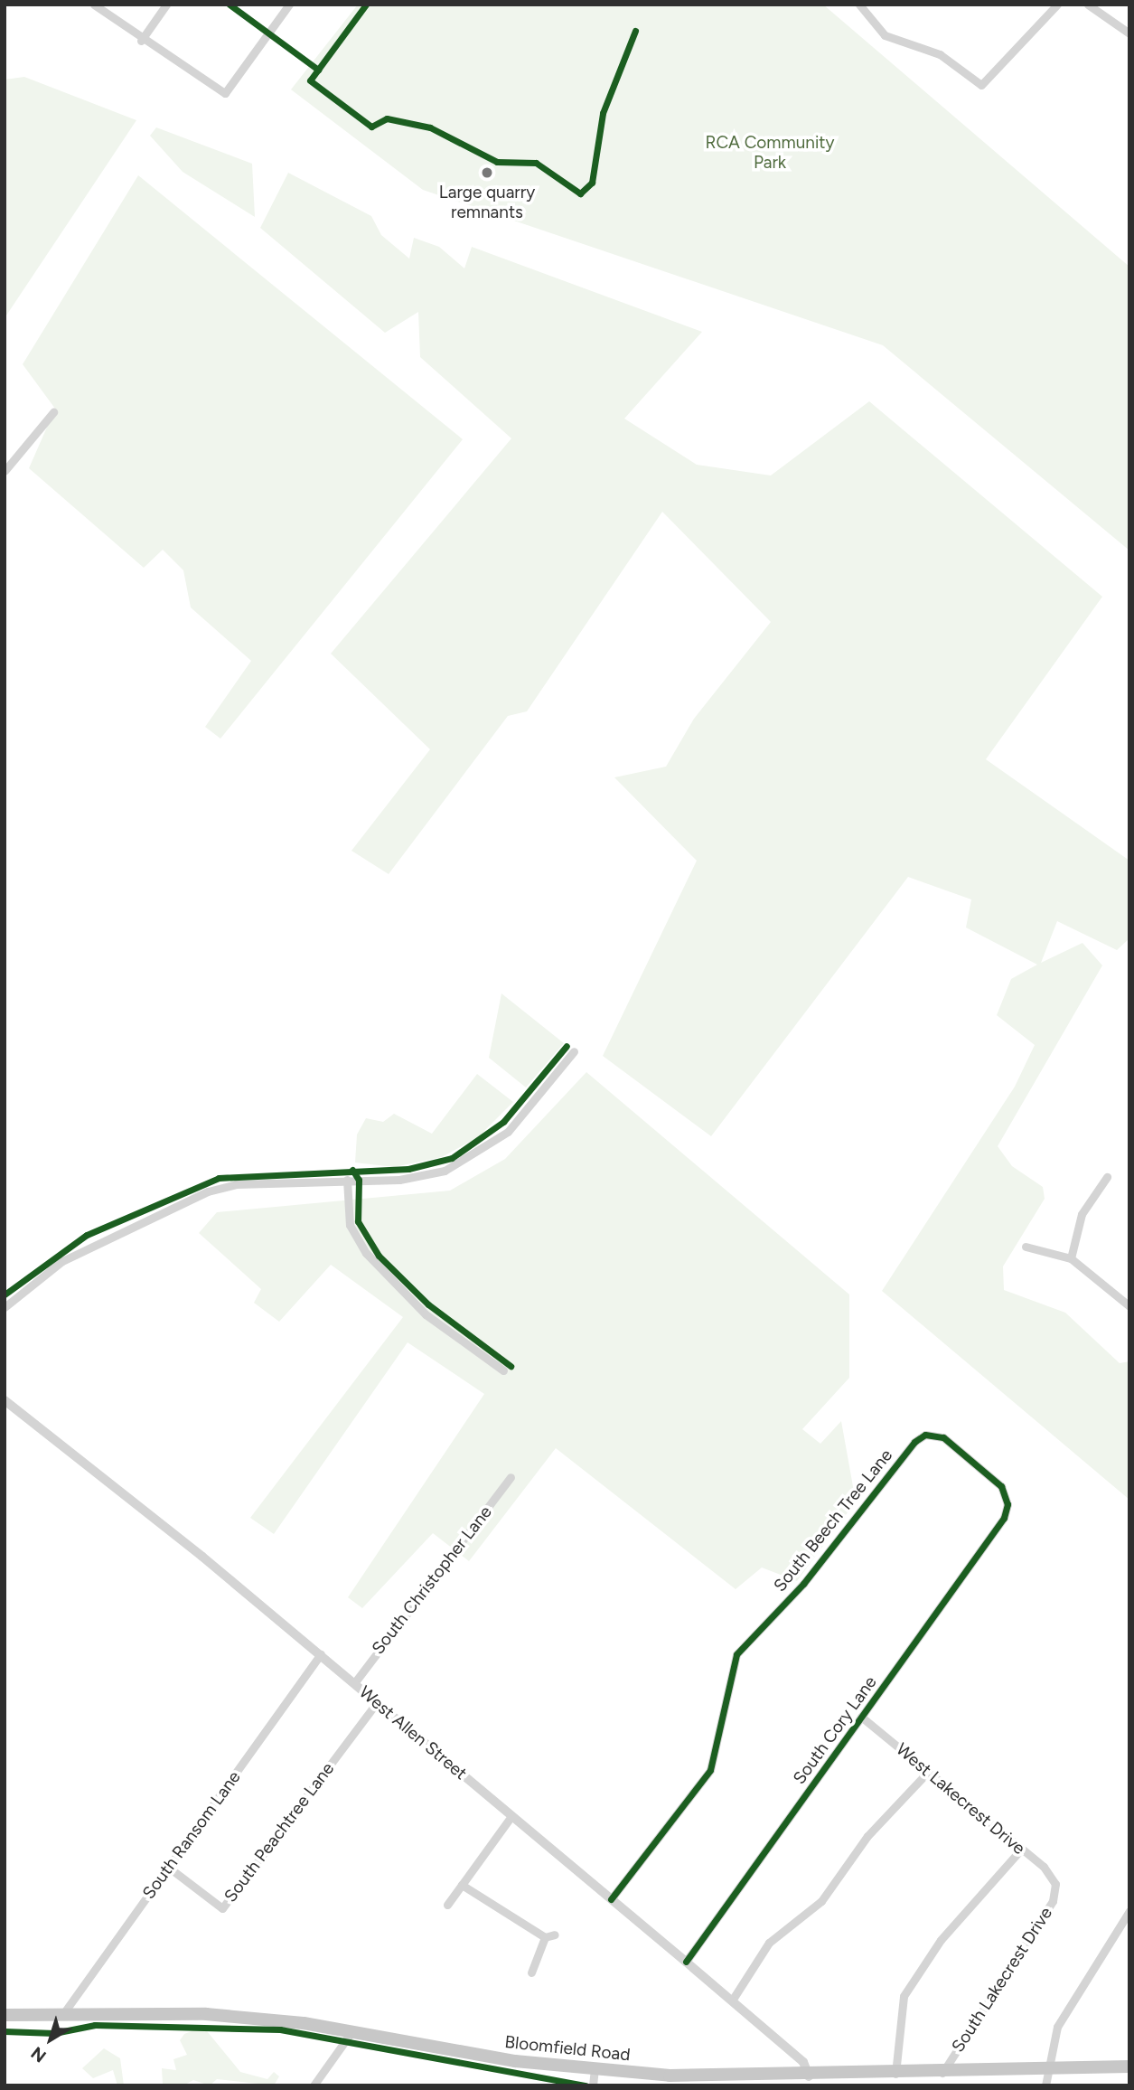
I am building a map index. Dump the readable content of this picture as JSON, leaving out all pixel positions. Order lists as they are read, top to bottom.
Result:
{
  "streets": {
    "main road": ["Bloomfield Road"],
    "street": [
      "South Beech Tree Lane",
      "South Christopher Lane",
      "South Cory Lane",
      "West Allen Street",
      "West Lakecrest Drive",
      "South Peachtree Lane",
      "South Ransom Lane",
      "South Lakecrest Drive"
    ]
  },
  "crossings": [
    ["South Beech Tree Lane", "South Cory Lane"],
    ["South Beech Tree Lane", "West Allen Street"],
    ["South Christopher Lane", "West Allen Street"],
    ["South Cory Lane", "West Allen Street"],
    ["South Cory Lane", "West Lakecrest Drive"],
    ["West Allen Street", "South Peachtree Lane"],
    ["West Allen Street", "South Ransom Lane"],
    ["West Allen Street", "Bloomfield Road"],
    ["West Lakecrest Drive", "South Lakecrest Drive"],
    ["South Peachtree Lane", "South Ransom Lane"],
    ["South Ransom Lane", "Bloomfield Road"],
    ["South Lakecrest Drive", "Bloomfield Road"]
  ],
  "parks": ["RCA Community Park"],
  "places": ["Large quarry remnants"],
  "north": "bottom left"
}
